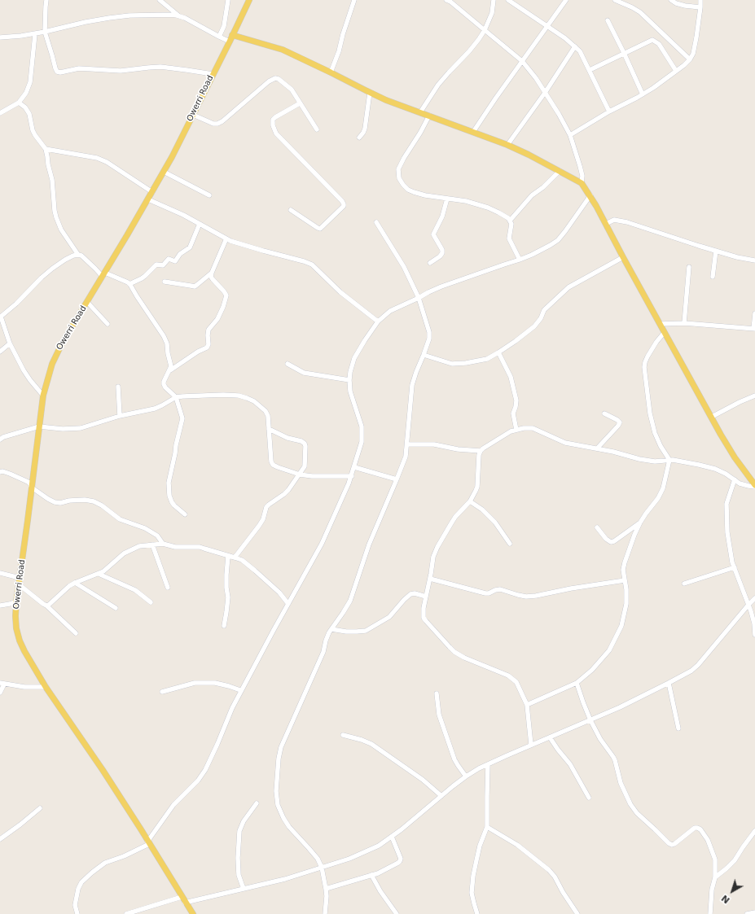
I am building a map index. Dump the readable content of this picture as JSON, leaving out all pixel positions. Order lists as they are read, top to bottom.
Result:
{
  "streets": {
    "main road": ["Owerri Road"]
  },
  "north": "bottom left"
}
